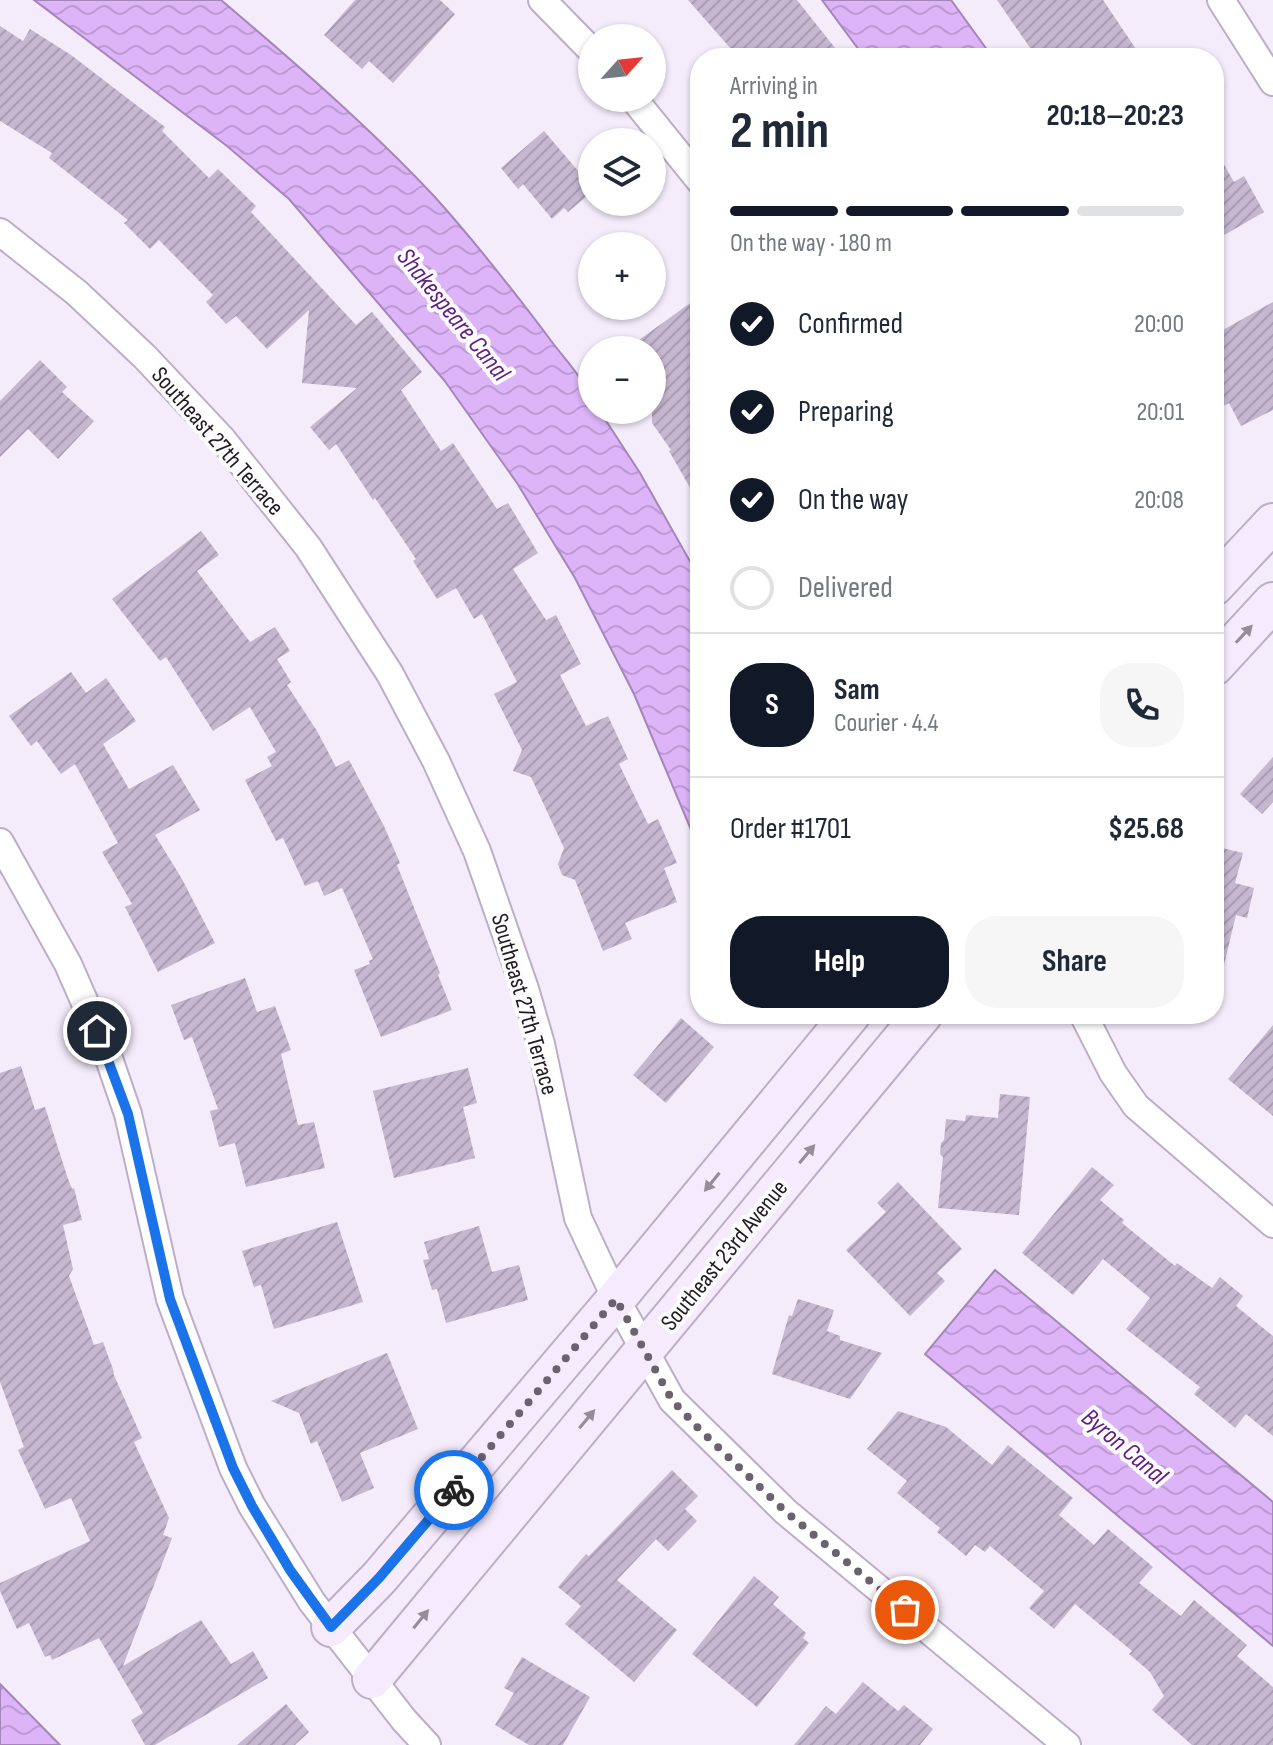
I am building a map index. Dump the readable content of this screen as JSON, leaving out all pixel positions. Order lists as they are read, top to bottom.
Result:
{
  "streets": {
    "street": ["Southeast 27th Terrace", "Southeast 23rd Avenue"]
  },
  "crossings": [
    ["Southeast 27th Terrace", "Southeast 23rd Avenue"]
  ],
  "water": ["Shakespeare Canal", "Byron Canal"],
  "north": "top right",
  "page": {
    "map_buttons": ["+", "−"],
    "heading": ["2 min", "Arriving in", "20:18–20:23"],
    "panel": [
      "Sam",
      "Courier · 4.4",
      "Order #1701",
      "$25.68"
    ],
    "bar": "On the way · 180 m",
    "list": [
      ["Confirmed", "20:00"],
      ["Preparing", "20:01"],
      ["On the way", "20:08"],
      "Delivered"
    ],
    "round": "S",
    "buttons": ["Help", "Share"]
  }
}
